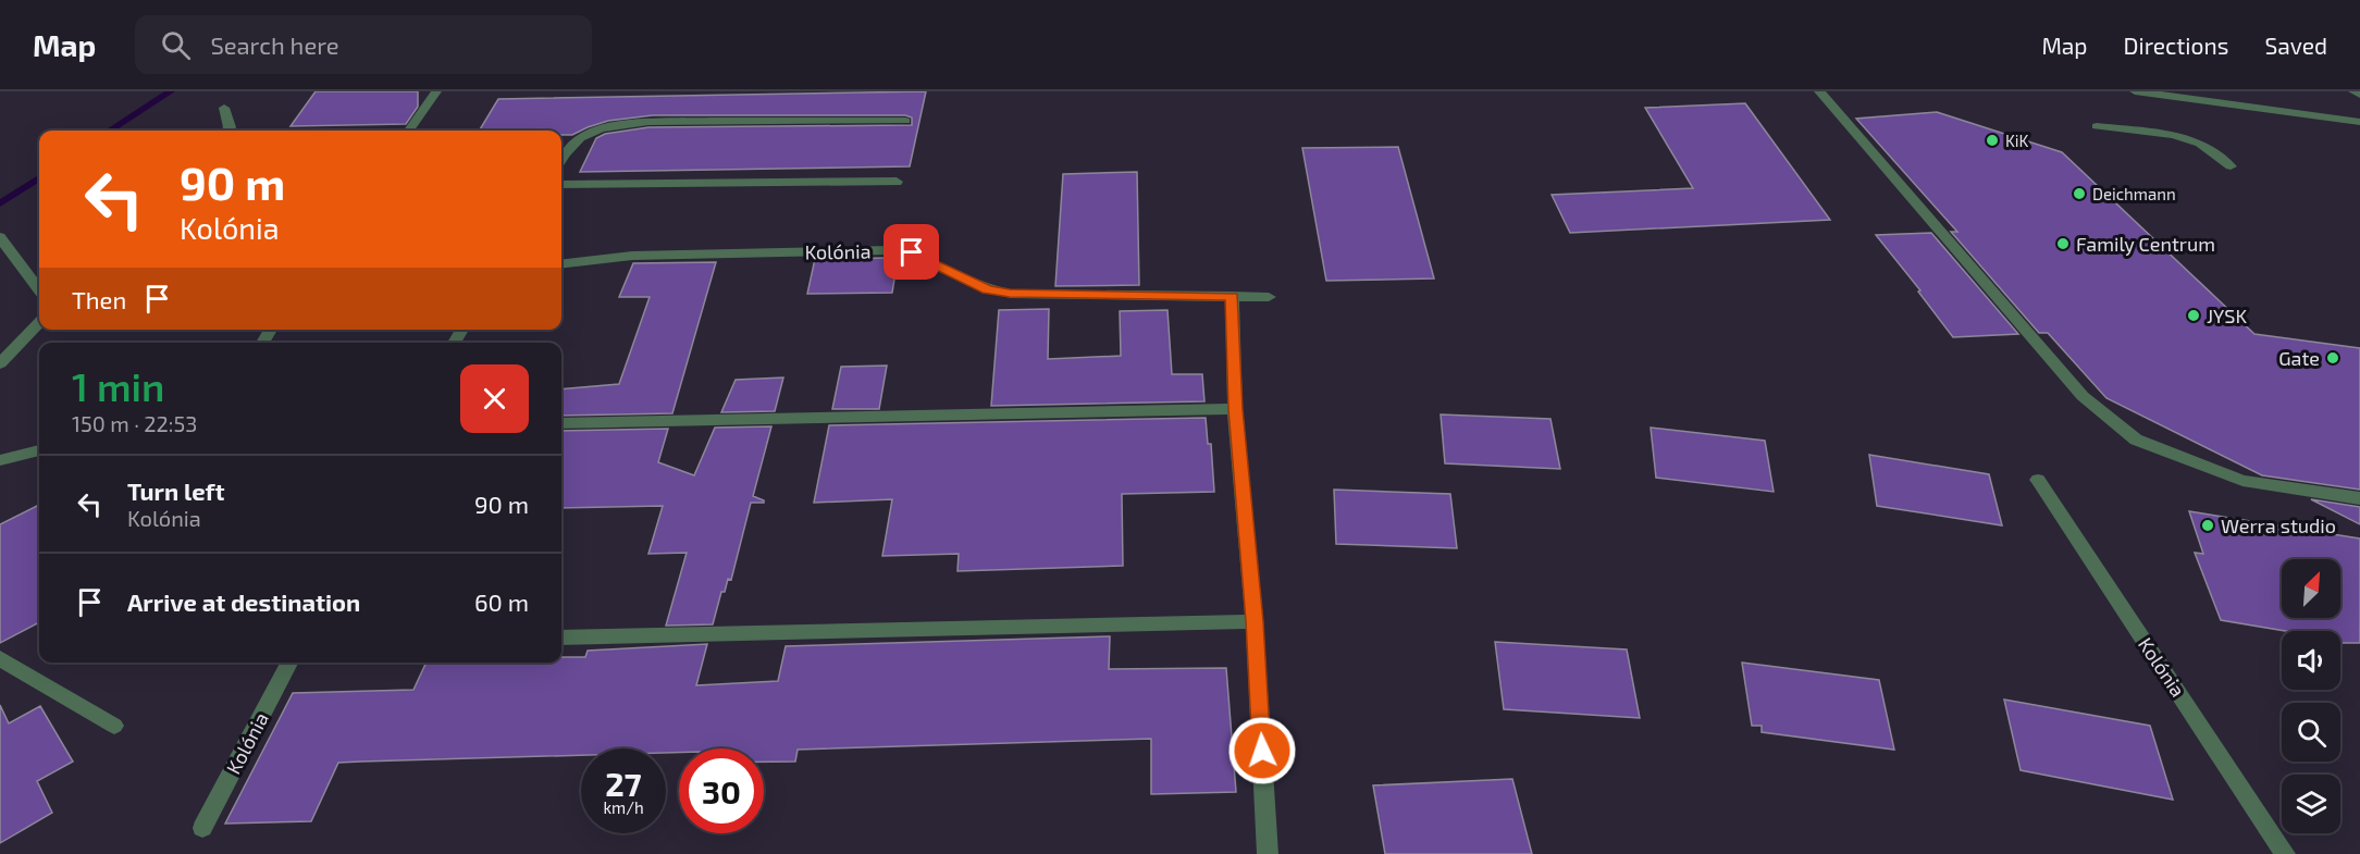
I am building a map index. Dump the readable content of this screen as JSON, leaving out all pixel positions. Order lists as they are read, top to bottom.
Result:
{
  "streets": {
    "street": ["Kolónia"]
  },
  "places": [
    "KiK",
    "Deichmann",
    "Family Centrum",
    "JYSK",
    "Gate",
    "Werra studio"
  ],
  "north": "top right",
  "page": {
    "header": "Map",
    "search": "Search here",
    "nav": ["Map", "Directions", "Saved"],
    "turn": ["90 m", "Kolónia"],
    "then": "Then",
    "heading": ["1 min", "150 m · 22:53"],
    "list": [
      {
        "name": "Turn left",
        "note": "Kolónia",
        "value": "90 m"
      },
      {
        "name": "Arrive at destination",
        "value": "60 m"
      }
    ],
    "speed": "27 km/h",
    "limit": "30"
  }
}
